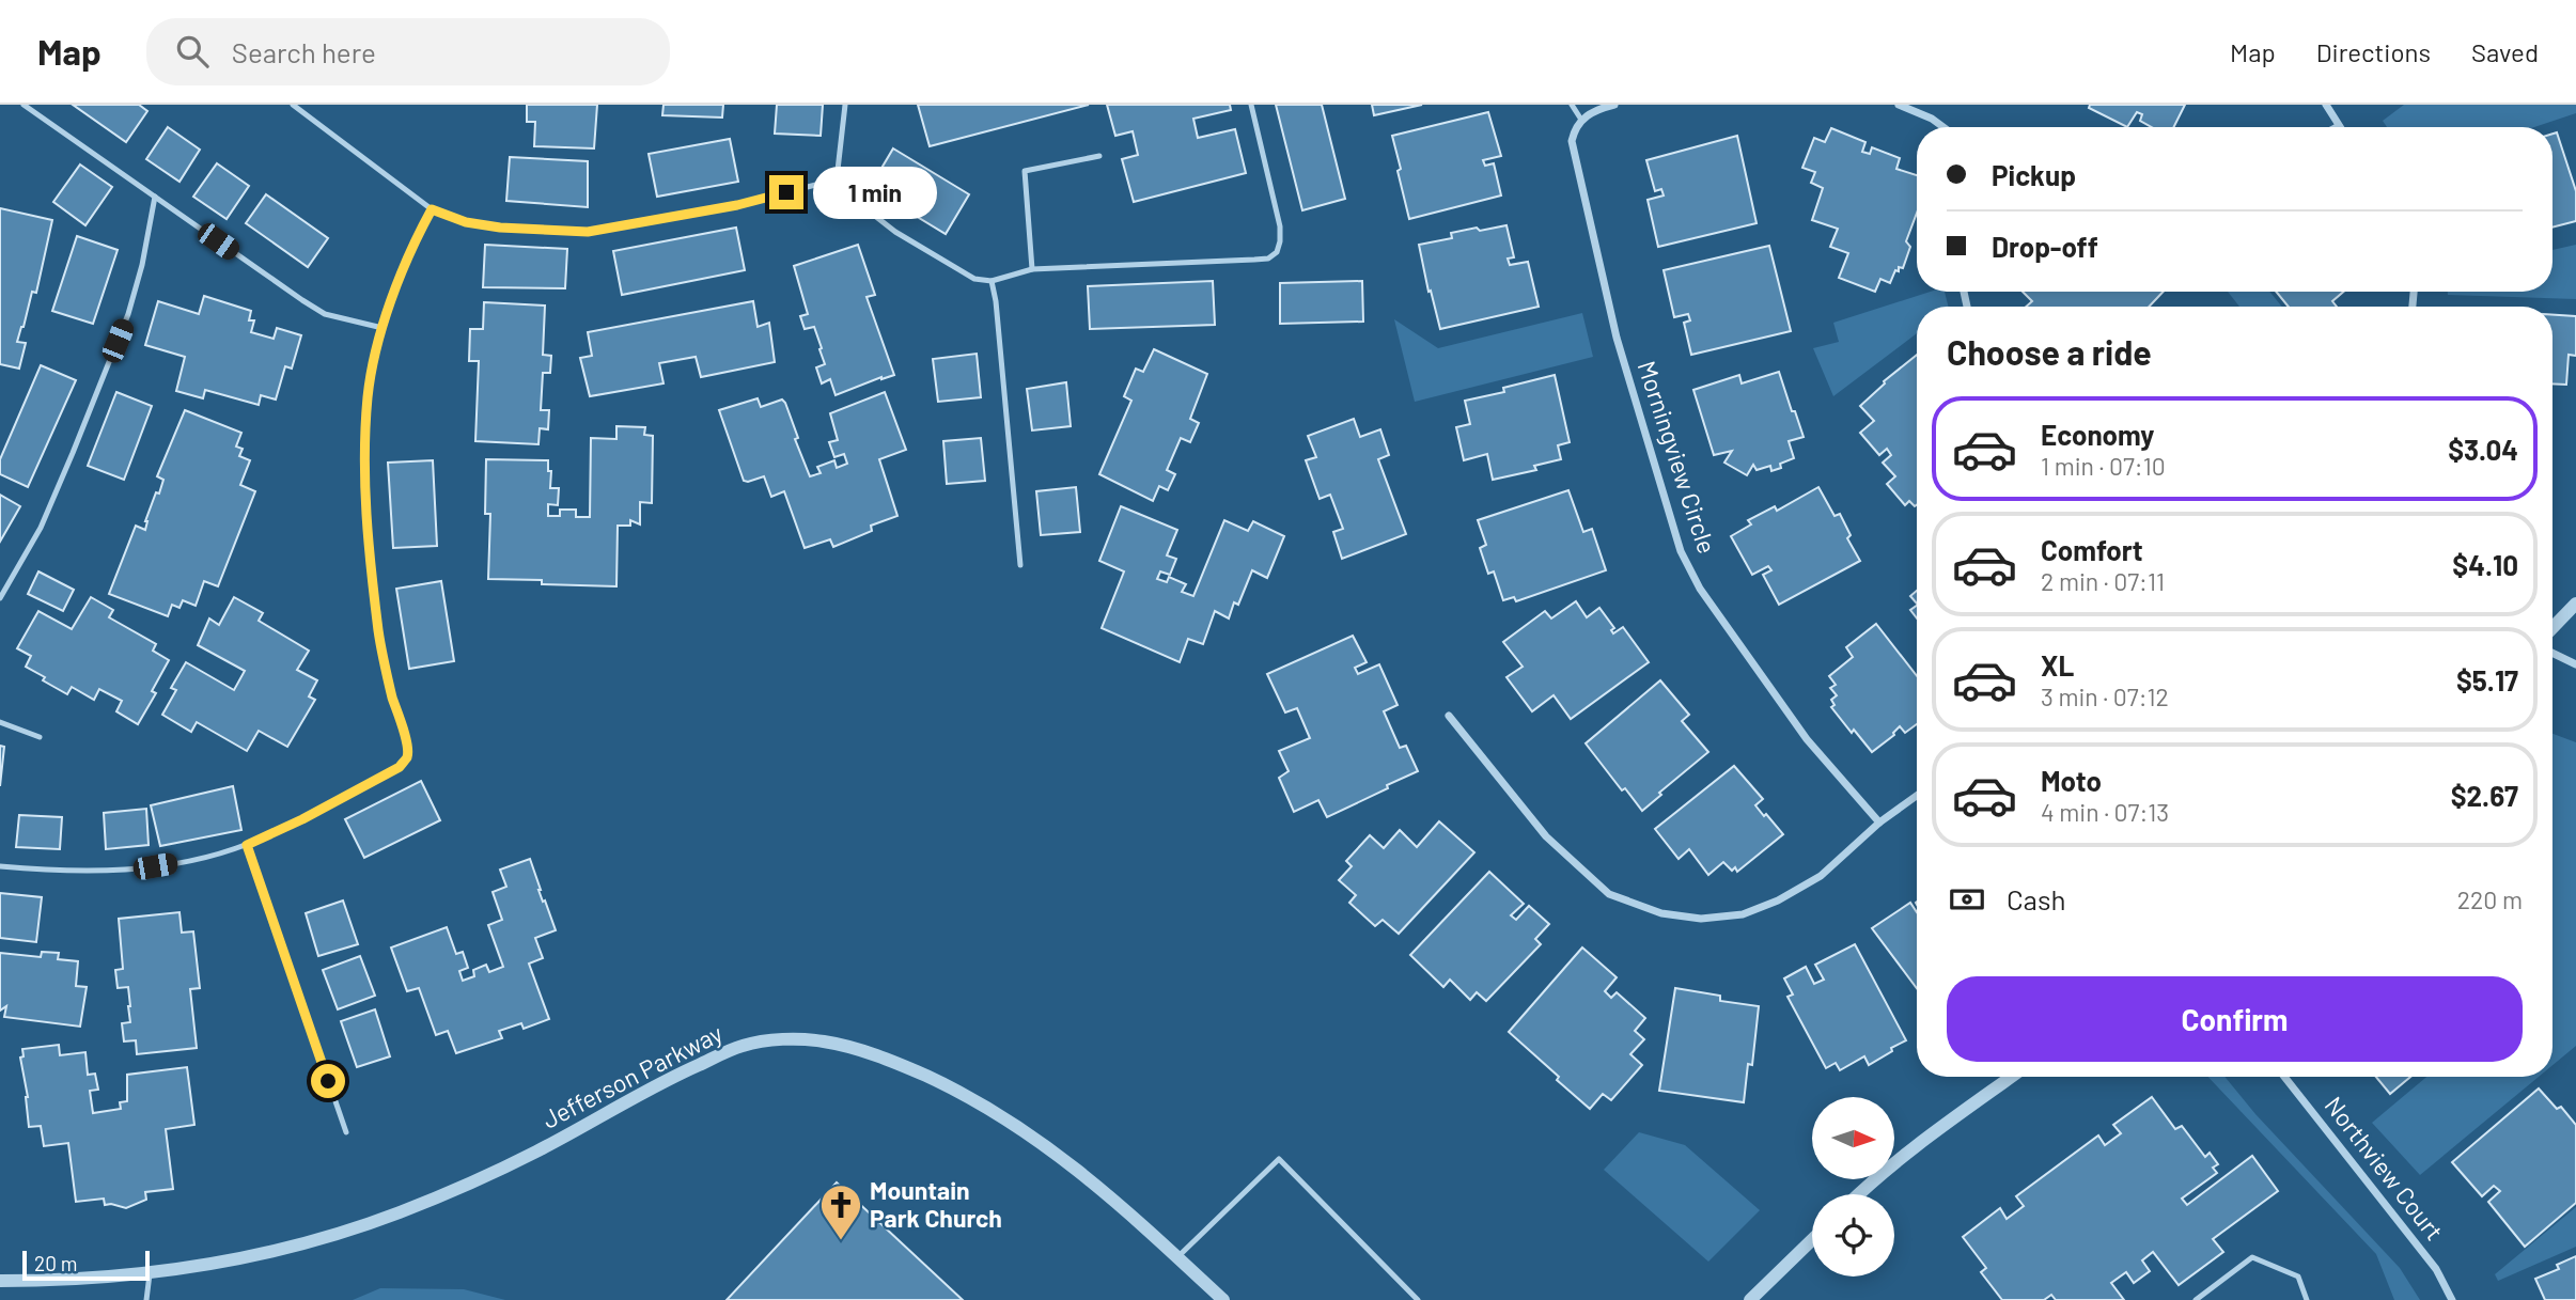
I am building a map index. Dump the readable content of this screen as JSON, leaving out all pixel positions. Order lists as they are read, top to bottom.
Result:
{
  "streets": {
    "street": ["Morningview Circle", "Jefferson Parkway", "Northview Court"]
  },
  "places": {
    "church": ["Mountain Park Church"]
  },
  "scale_bar": "20 m",
  "north": "right",
  "page": {
    "header": "Map",
    "search": "Search here",
    "nav": ["Map", "Directions", "Saved"],
    "banner": ["Pickup", "Drop-off"],
    "bubble": "1 min",
    "heading": "Choose a ride",
    "list": [
      {
        "name": "Economy",
        "note": "1 min · 07:10",
        "value": "$3.04"
      },
      {
        "name": "Comfort",
        "note": "2 min · 07:11",
        "value": "$4.10"
      },
      {
        "name": "XL",
        "note": "3 min · 07:12",
        "value": "$5.17"
      },
      {
        "name": "Moto",
        "note": "4 min · 07:13",
        "value": "$2.67"
      }
    ],
    "pay": ["Cash", "220 m"],
    "buttons": "Confirm",
    "scale": "20 m"
  }
}
